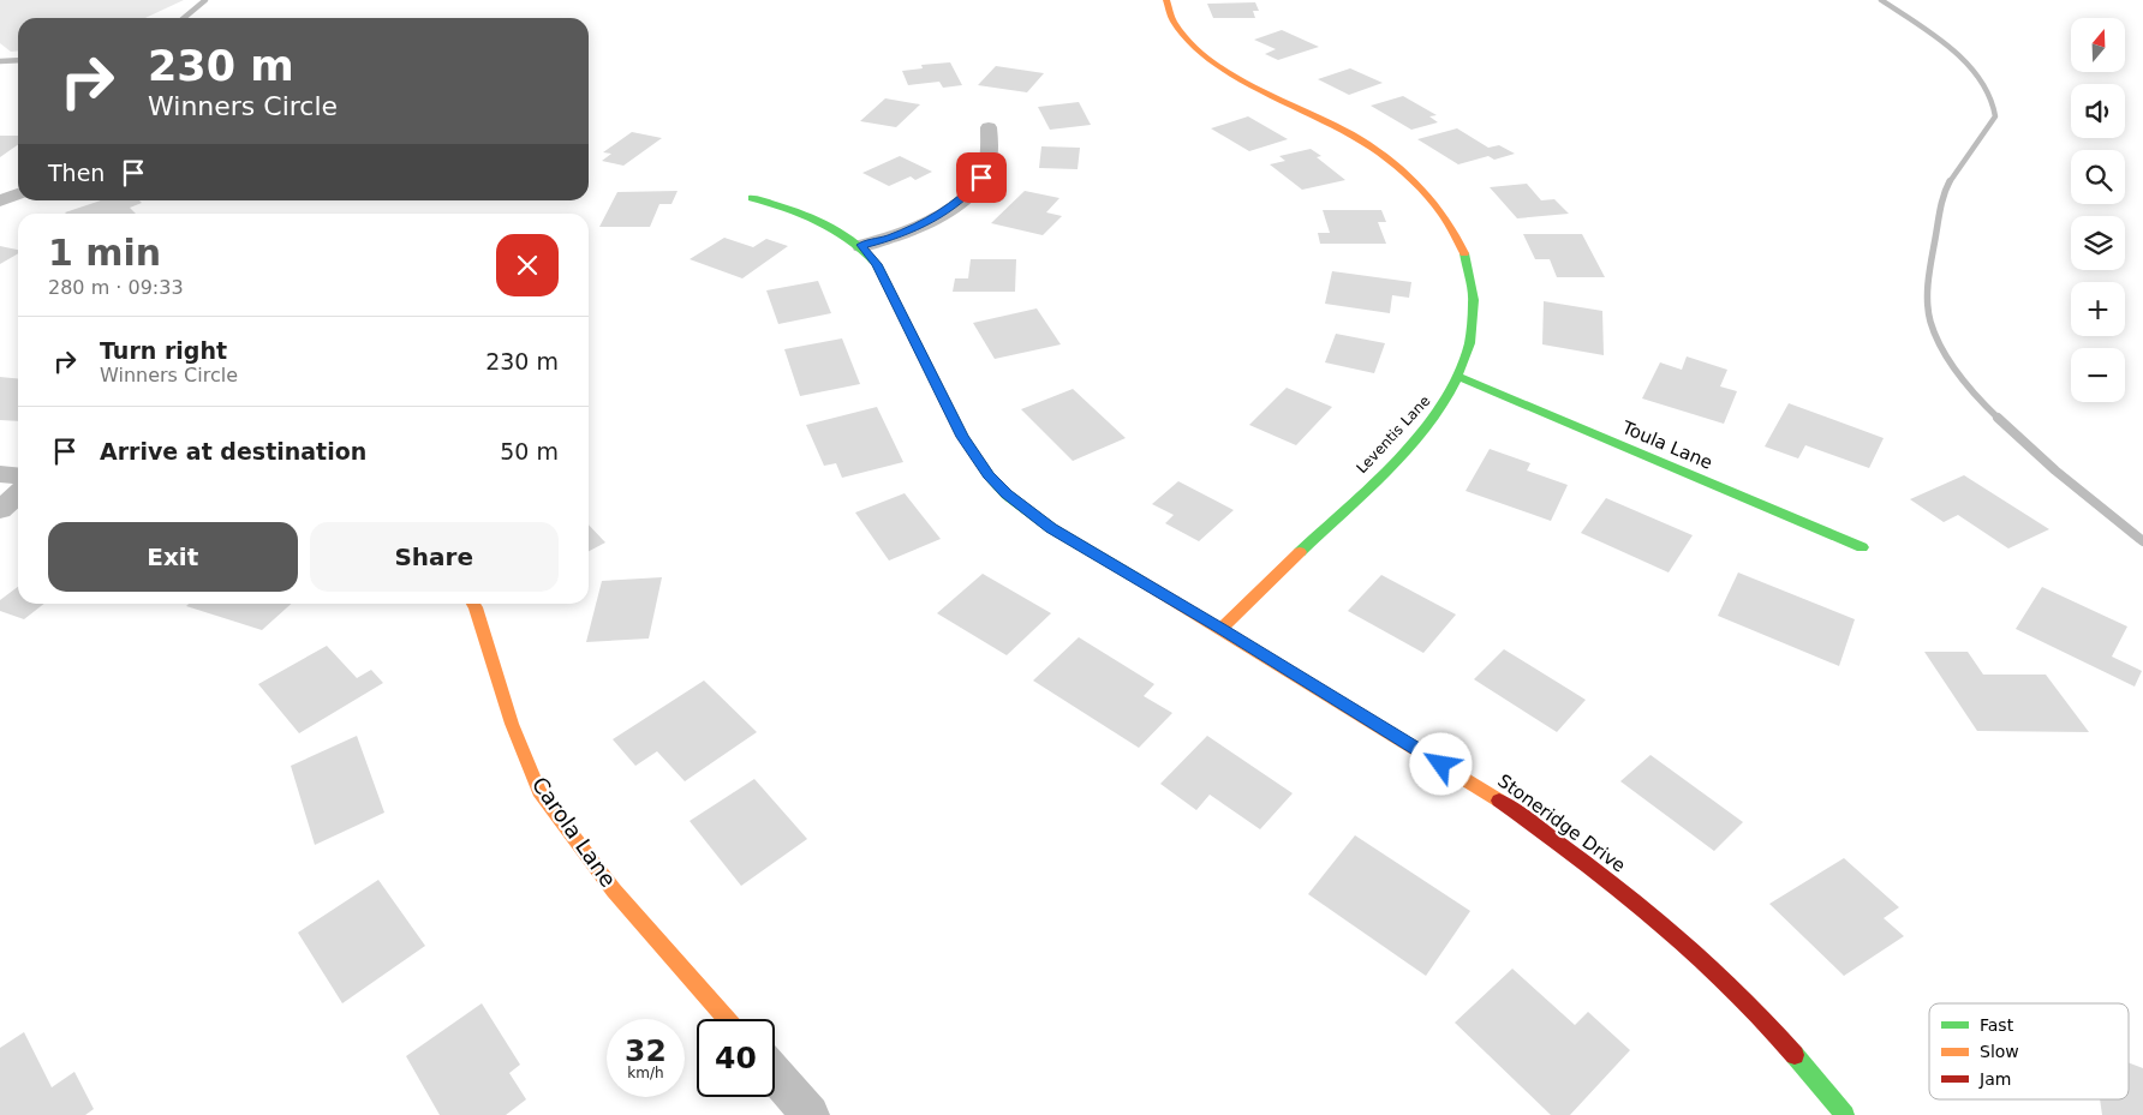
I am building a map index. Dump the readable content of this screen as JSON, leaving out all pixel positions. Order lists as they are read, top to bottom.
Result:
{
  "streets": {
    "street": [
      "Leventis Lane",
      "Toula Lane",
      "Stoneridge Drive",
      "Carola Lane"
    ]
  },
  "crossings": [
    ["Leventis Lane", "Toula Lane"],
    ["Leventis Lane", "Stoneridge Drive"]
  ],
  "legend": ["Fast", "Slow", "Jam"],
  "north": "top",
  "page": {
    "map_buttons": ["+", "−"],
    "turn": ["230 m", "Winners Circle"],
    "then": "Then",
    "heading": ["1 min", "280 m · 09:33"],
    "list": [
      {
        "name": "Turn right",
        "note": "Winners Circle",
        "value": "230 m"
      },
      {
        "name": "Arrive at destination",
        "value": "50 m"
      }
    ],
    "buttons": ["Exit", "Share"],
    "speed": "32 km/h",
    "limit": "40"
  }
}
